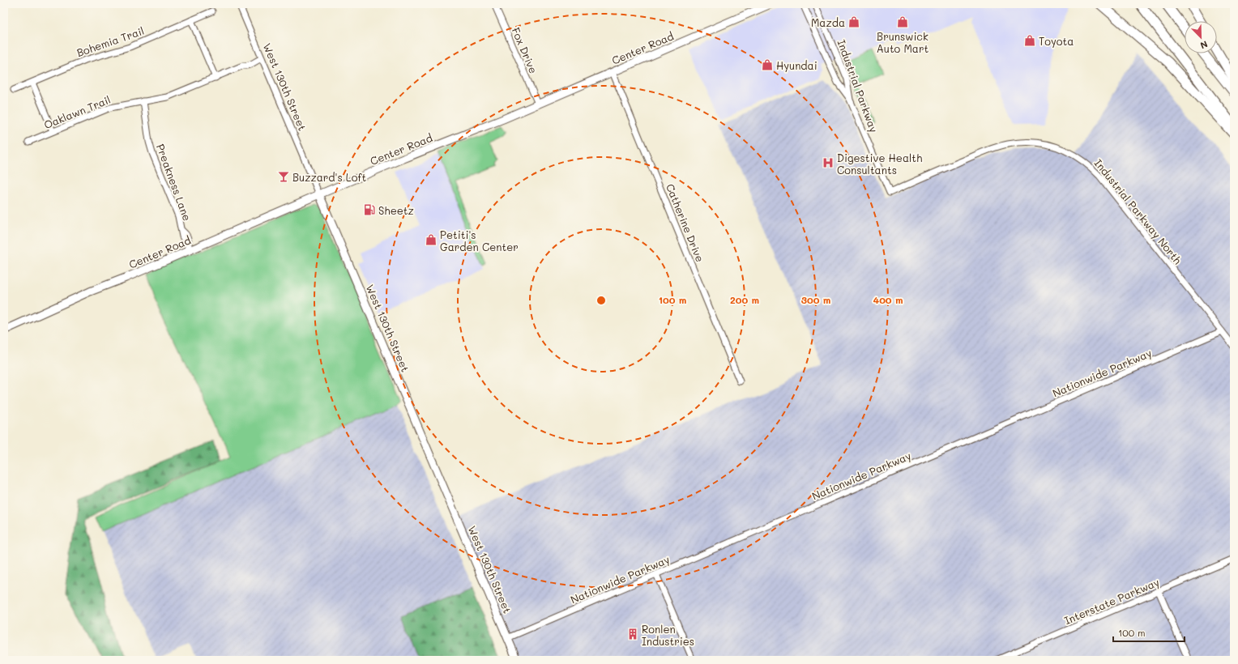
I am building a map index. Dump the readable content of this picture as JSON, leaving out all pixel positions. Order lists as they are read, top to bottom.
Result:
{
  "streets": {
    "main road": ["Center Road", "West 130th Street"],
    "street": [
      "Bohemia Trail",
      "Fox Drive",
      "Industrial Parkway",
      "Oaklawn Trail",
      "Preakness Lane",
      "Industrial Parkway North",
      "Catherine Drive",
      "Nationwide Parkway",
      "Interstate Parkway"
    ]
  },
  "crossings": [
    ["Center Road", "Fox Drive"],
    ["Center Road", "West 130th Street"],
    ["Center Road", "Preakness Lane"],
    ["Center Road", "Catherine Drive"],
    ["Industrial Parkway", "Industrial Parkway North"],
    ["West 130th Street", "Oaklawn Trail"],
    ["West 130th Street", "Nationwide Parkway"],
    ["Oaklawn Trail", "Preakness Lane"],
    ["Industrial Parkway North", "Nationwide Parkway"]
  ],
  "places": {
    "shop": [
      "Mazda",
      "Brunswick Auto Mart",
      "Toyota",
      "Hyundai",
      "Petiti's Garden Center"
    ],
    "hospital": ["Digestive Health Consultants"],
    "bar": ["Buzzard's Loft"],
    "fuel station": ["Sheetz"],
    "building": ["Ronlen Industries"]
  },
  "scale_bar": "100 m",
  "north": "bottom right",
  "rings": [
    "100 m",
    "200 m",
    "300 m",
    "400 m"
  ]
}
